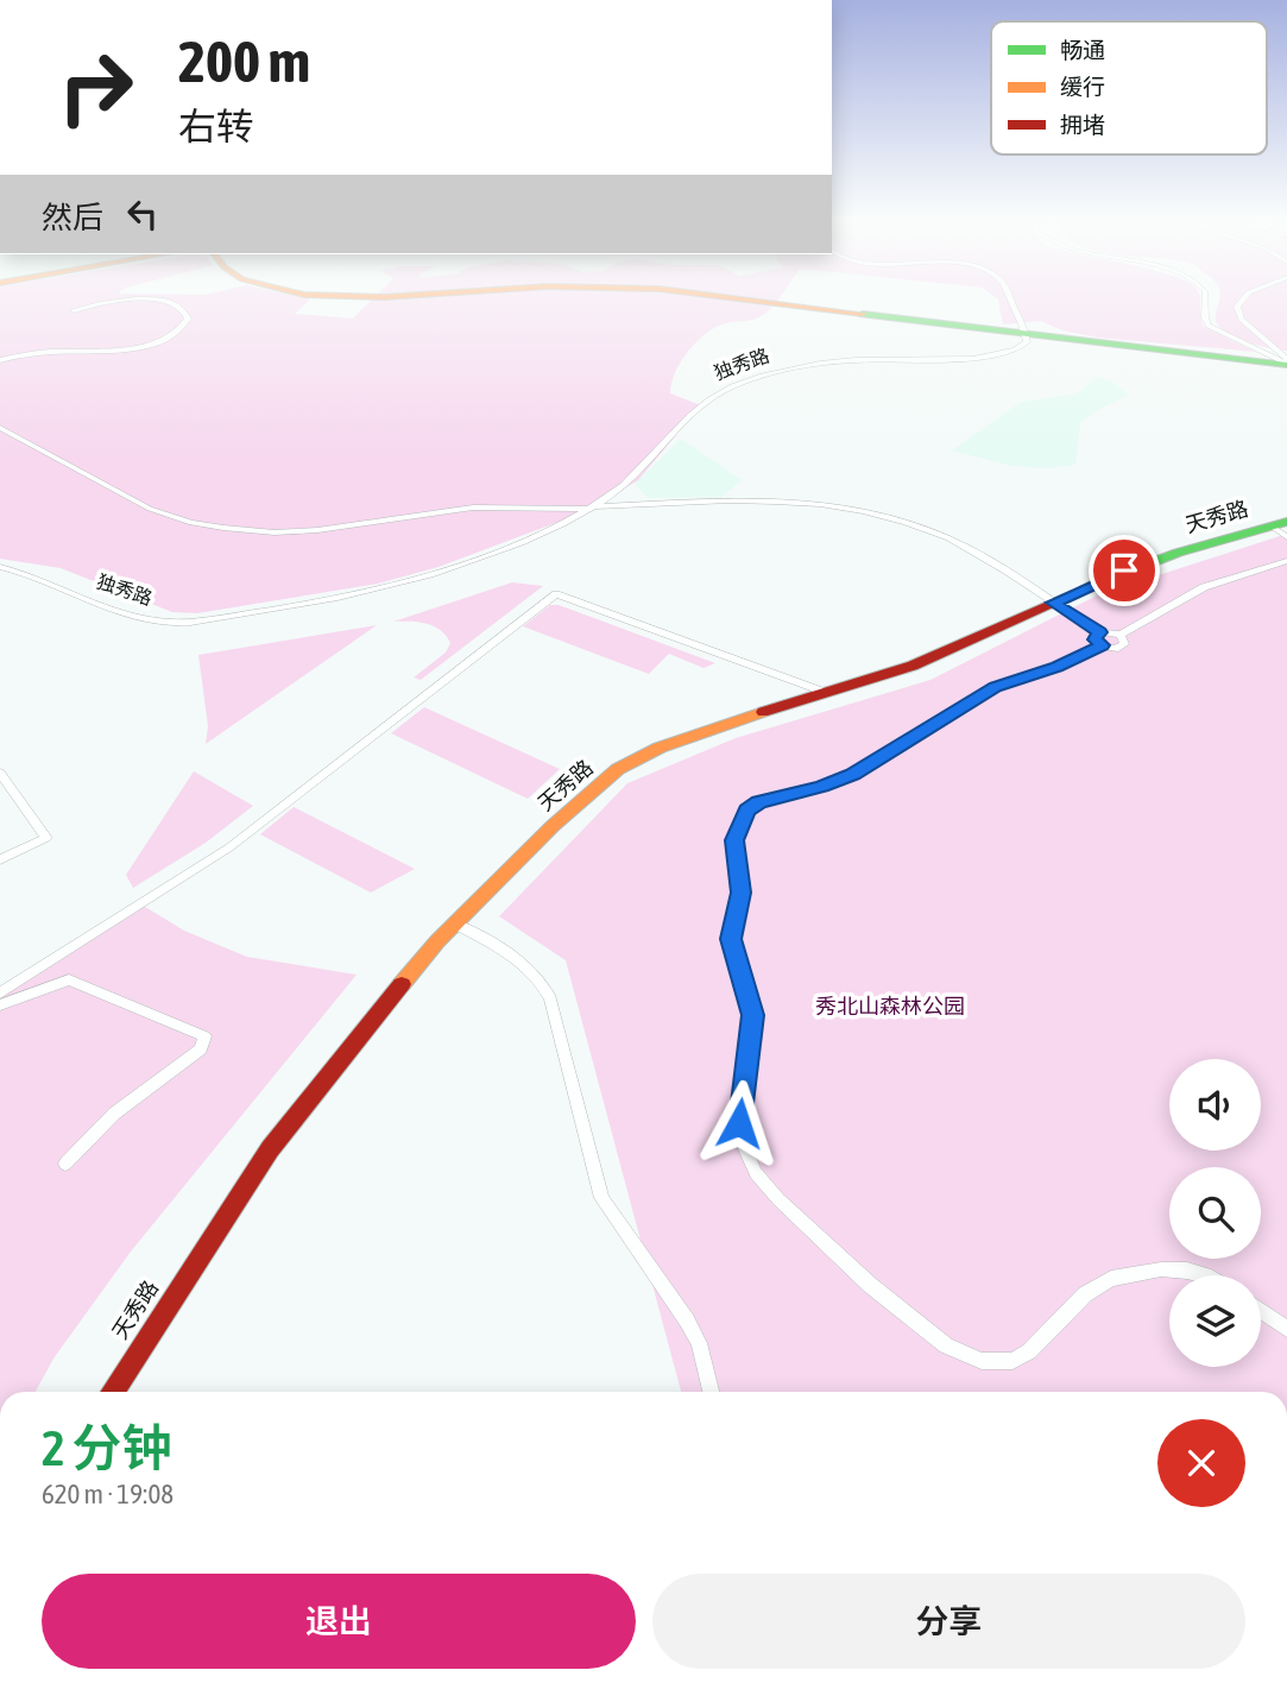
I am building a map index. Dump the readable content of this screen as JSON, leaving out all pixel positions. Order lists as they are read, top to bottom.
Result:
{
  "streets": {
    "main road": ["天秀路"],
    "street": ["独秀路"]
  },
  "parks": ["秀北山森林公园"],
  "legend": ["畅通", "缓行", "拥堵"],
  "page": {
    "turn": ["200 m", "右转"],
    "then": "然后",
    "heading": ["2 分钟", "620 m · 19:08"],
    "buttons": ["退出", "分享"]
  }
}
